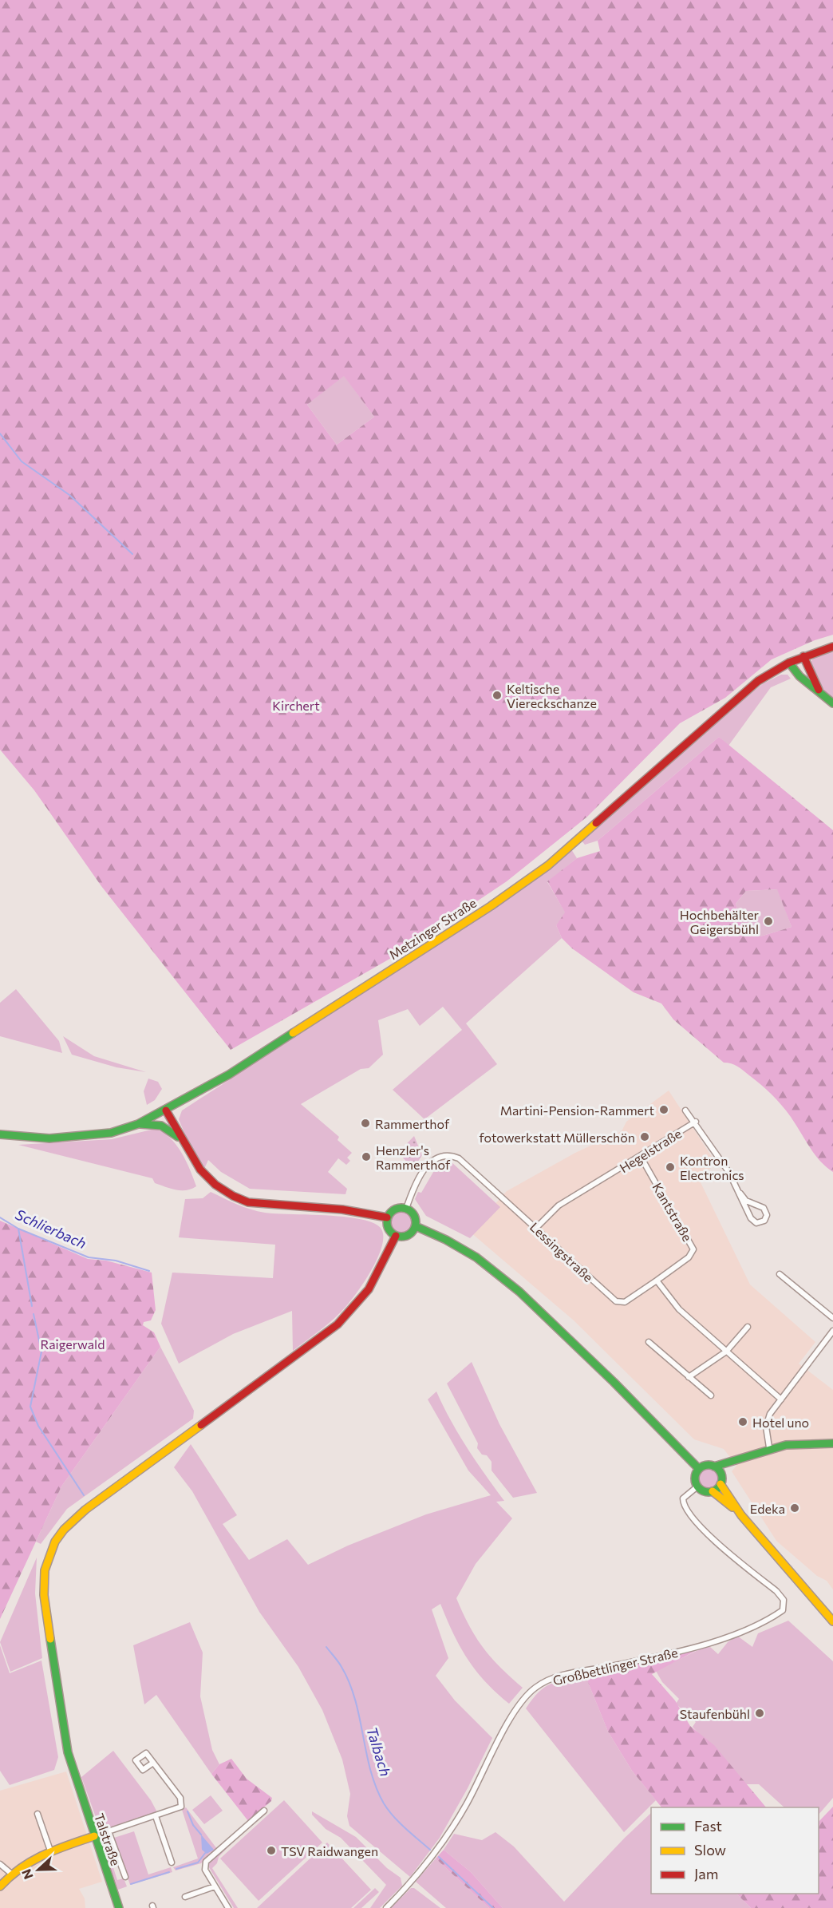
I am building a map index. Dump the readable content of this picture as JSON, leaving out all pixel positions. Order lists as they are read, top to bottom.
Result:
{
  "streets": {
    "street": [
      "Metzinger Straße",
      "Hegelstraße",
      "Kantstraße",
      "Lessingstraße",
      "Großbettlinger Straße",
      "Talstraße"
    ]
  },
  "crossings": [
    ["Hegelstraße", "Kantstraße"],
    ["Hegelstraße", "Lessingstraße"],
    ["Kantstraße", "Lessingstraße"],
    ["Lessingstraße", "Talstraße"]
  ],
  "water": ["Schlierbach", "Talbach"],
  "parks": ["Kirchert", "Raigerwald"],
  "places": [
    "Keltische Viereckschanze",
    "Hochbehälter Geigersbühl",
    "Martini-Pension-Rammert",
    "Rammerthof",
    "fotowerkstatt Müllerschön",
    "Henzler's Rammerthof",
    "Kontron Electronics",
    "Hotel uno",
    "Edeka",
    "Staufenbühl",
    "TSV Raidwangen"
  ],
  "legend": ["Fast", "Slow", "Jam"],
  "north": "left"
}
